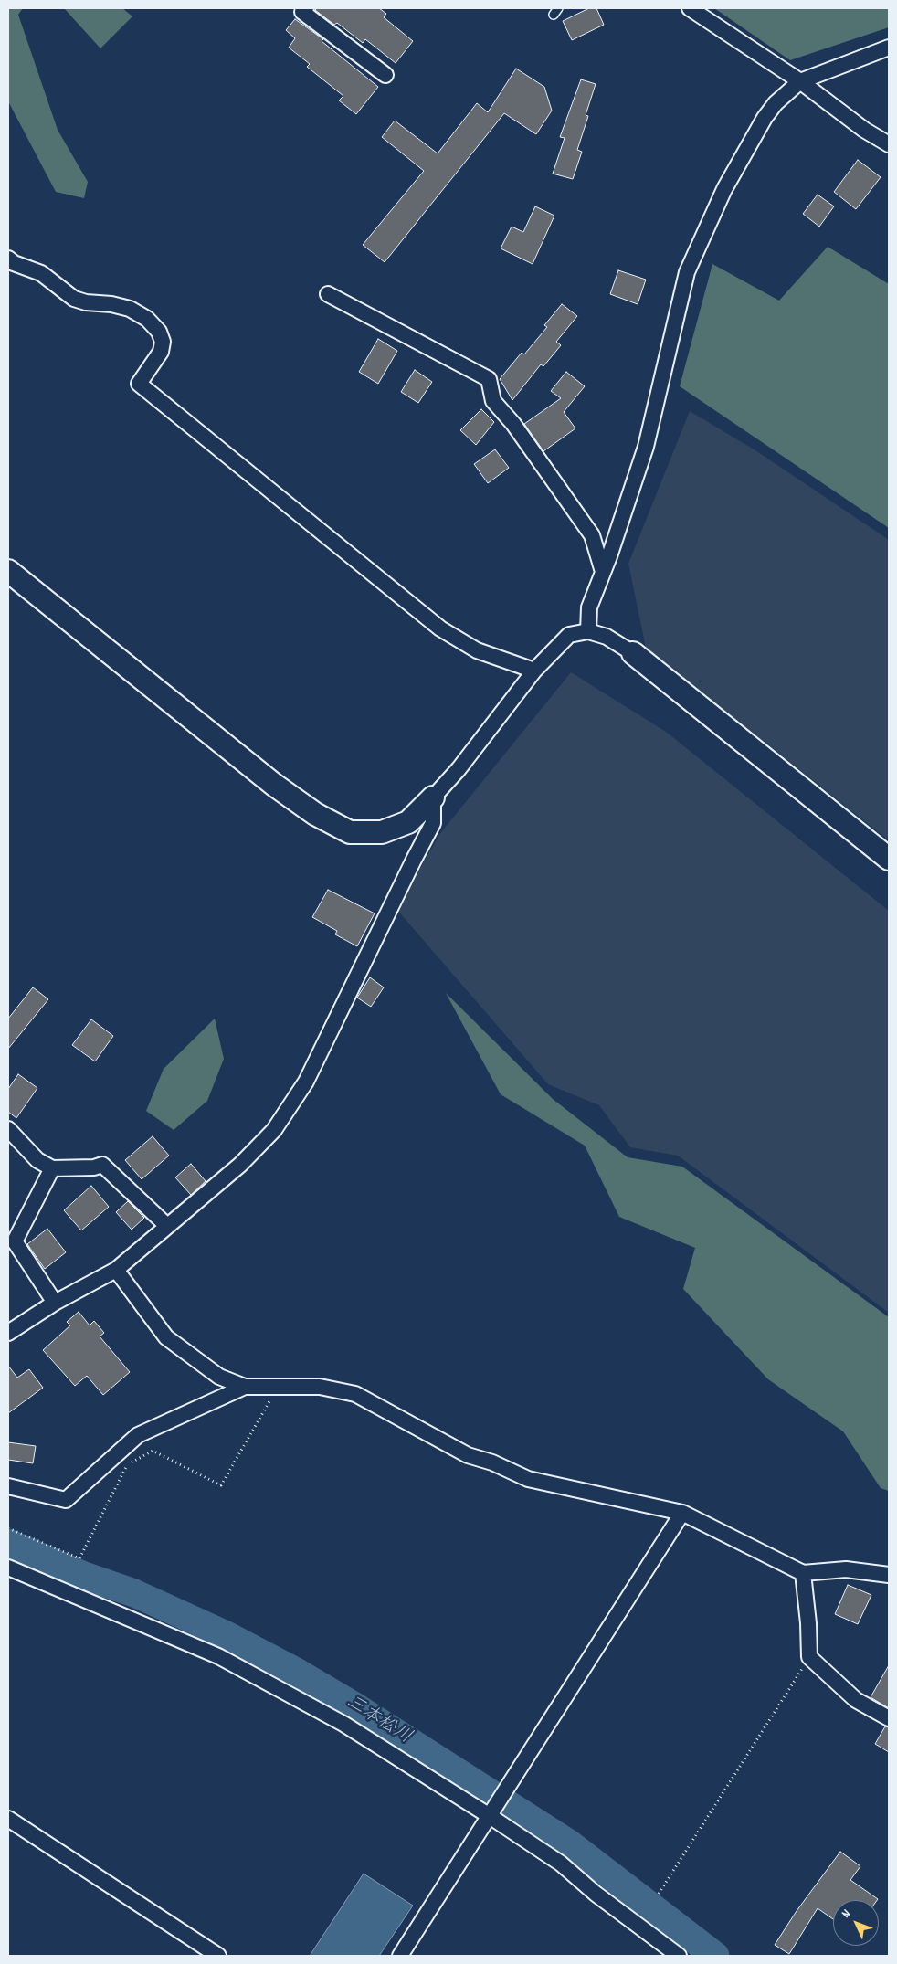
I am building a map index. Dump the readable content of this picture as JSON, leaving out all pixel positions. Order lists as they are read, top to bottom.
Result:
{
  "water": ["三本松川"],
  "north": "top left"
}
